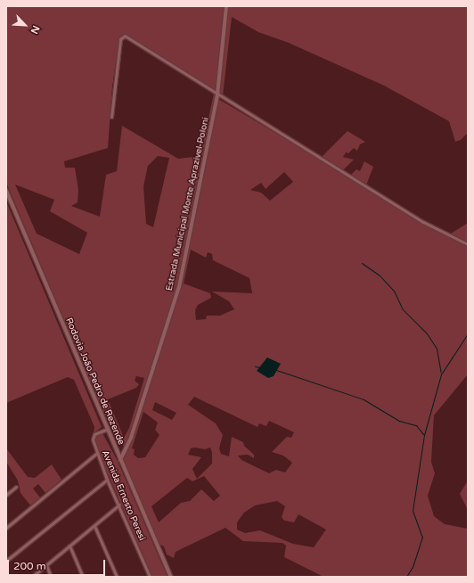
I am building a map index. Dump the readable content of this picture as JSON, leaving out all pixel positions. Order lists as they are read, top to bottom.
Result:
{
  "streets": {
    "main road": ["Rodovia João Pedro de Rezende"],
    "street": ["Estrada Municipal Monte Aprazível-Poloni", "Avenida Ernesto Peresi"]
  },
  "crossings": [
    ["Estrada Municipal Monte Aprazível-Poloni", "Rodovia João Pedro de Rezende"],
    ["Rodovia João Pedro de Rezende", "Avenida Ernesto Peresi"]
  ],
  "scale_bar": "200 m",
  "north": "bottom right"
}
